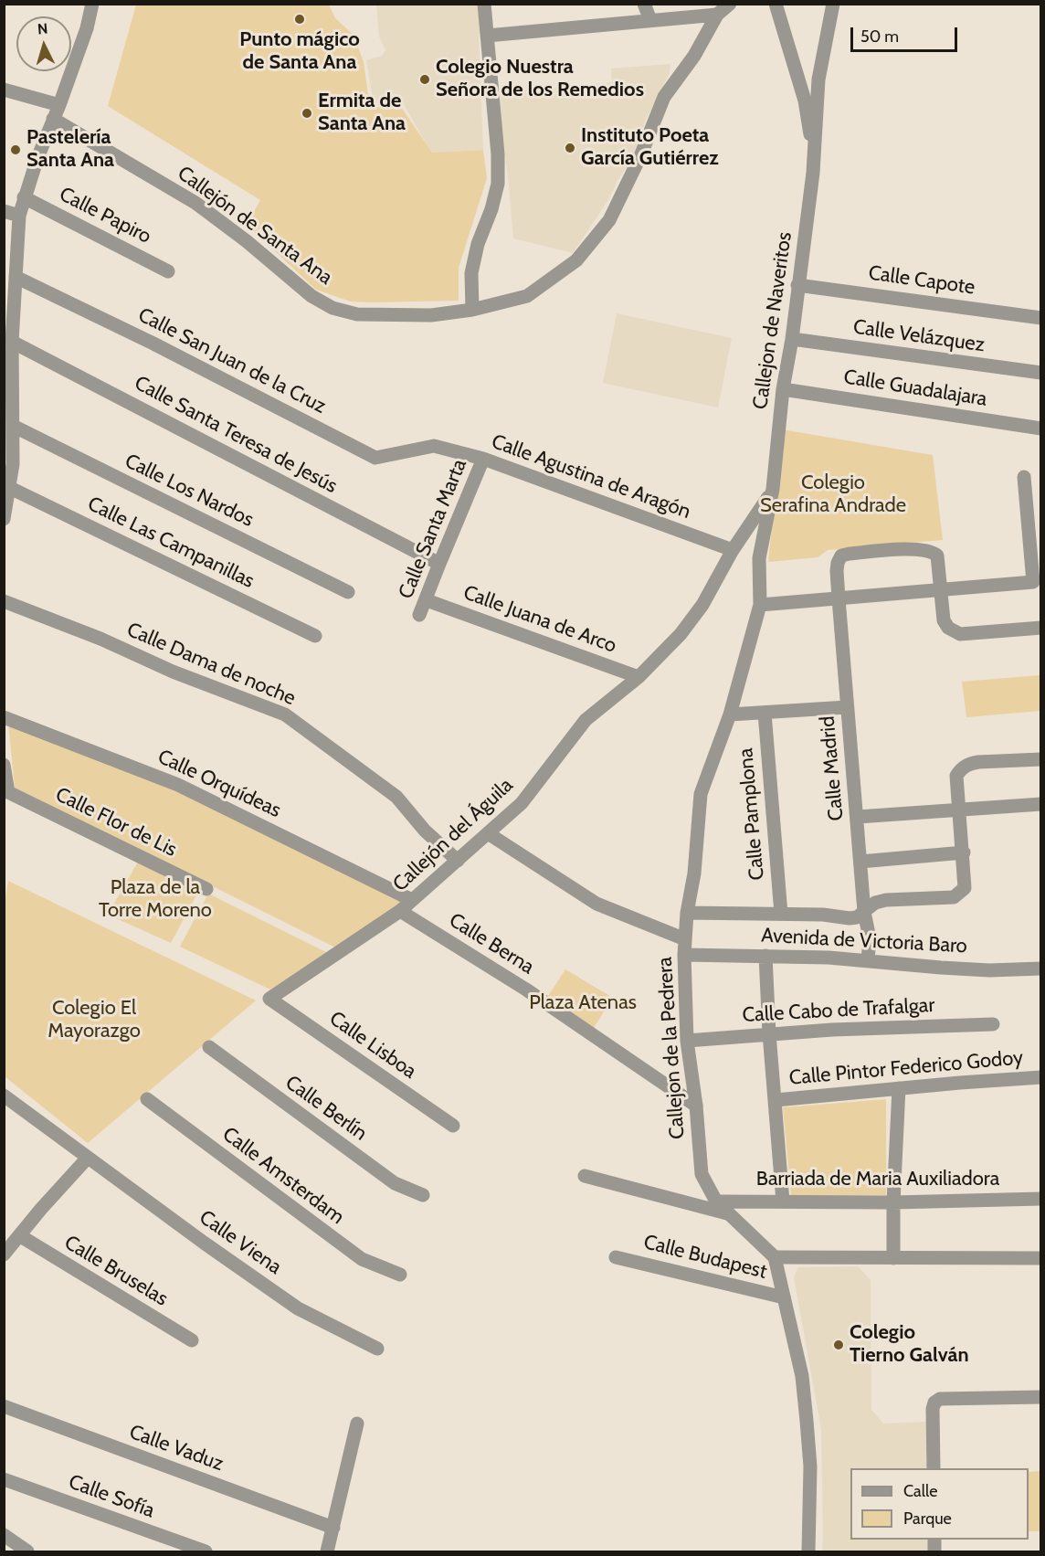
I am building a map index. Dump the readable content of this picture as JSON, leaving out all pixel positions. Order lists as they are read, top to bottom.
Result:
{
  "streets": {
    "street": [
      "Calle Papiro",
      "Callejón de Santa Ana",
      "Calle Capote",
      "Callejon de Naveritos",
      "Calle Velázquez",
      "Calle San Juan de la Cruz",
      "Calle Guadalajara",
      "Calle Santa Teresa de Jesús",
      "Calle Agustina de Aragón",
      "Calle Los Nardos",
      "Calle Santa Marta",
      "Calle Las Campanillas",
      "Calle Juana de Arco",
      "Calle Dama de noche",
      "Calle Madrid",
      "Calle Orquídeas",
      "Calle Pamplona",
      "Calle Flor de Lis",
      "Callejón del Águila",
      "Avenida de Victoria Baro",
      "Calle Berna",
      "Calle Cabo de Trafalgar",
      "Calle Lisboa",
      "Callejon de la Pedrera",
      "Calle Pintor Federico Godoy",
      "Calle Berlín",
      "Calle Amsterdam",
      "Barriada de Maria Auxiliadora",
      "Calle Viena",
      "Calle Budapest",
      "Calle Bruselas",
      "Calle Vaduz",
      "Calle Sofía"
    ]
  },
  "crossings": [
    ["Calle Capote", "Callejon de Naveritos"],
    ["Callejon de Naveritos", "Calle Velázquez"],
    ["Callejon de Naveritos", "Calle Guadalajara"],
    ["Callejon de Naveritos", "Callejón del Águila"],
    ["Callejon de Naveritos", "Callejon de la Pedrera"],
    ["Calle San Juan de la Cruz", "Calle Agustina de Aragón"],
    ["Calle Santa Teresa de Jesús", "Calle Santa Marta"],
    ["Calle Agustina de Aragón", "Calle Santa Marta"],
    ["Calle Agustina de Aragón", "Callejón del Águila"],
    ["Calle Santa Marta", "Calle Juana de Arco"],
    ["Calle Juana de Arco", "Callejón del Águila"],
    ["Calle Dama de noche", "Callejón del Águila"],
    ["Calle Madrid", "Avenida de Victoria Baro"],
    ["Calle Orquídeas", "Callejón del Águila"],
    ["Callejón del Águila", "Calle Berna"],
    ["Callejón del Águila", "Calle Lisboa"],
    ["Callejón del Águila", "Callejon de la Pedrera"],
    ["Avenida de Victoria Baro", "Callejon de la Pedrera"],
    ["Calle Berna", "Callejon de la Pedrera"],
    ["Calle Cabo de Trafalgar", "Callejon de la Pedrera"],
    ["Callejon de la Pedrera", "Barriada de Maria Auxiliadora"]
  ],
  "parks": [
    "Colegio Serafina Andrade",
    "Plaza de la Torre Moreno",
    "Plaza Atenas",
    "Colegio El Mayorazgo"
  ],
  "places": [
    "Punto mágico de Santa Ana",
    "Colegio Nuestra Señora de los Remedios",
    "Ermita de Santa Ana",
    "Instituto Poeta García Gutiérrez",
    "Pastelería Santa Ana",
    "Colegio Tierno Galván"
  ],
  "legend": ["Calle", "Parque"],
  "scale_bar": "50 m",
  "north": "top"
}
